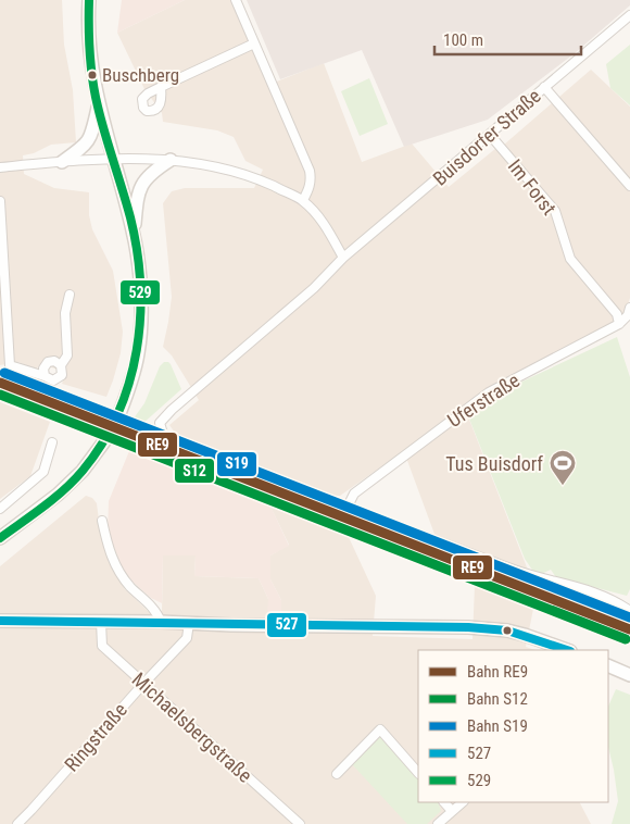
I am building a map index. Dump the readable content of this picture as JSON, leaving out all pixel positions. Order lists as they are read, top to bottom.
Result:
{
  "streets": {
    "street": [
      "Buisdorfer Straße",
      "Im Forst",
      "Uferstraße",
      "Michaelsbergstraße",
      "Ringstraße"
    ]
  },
  "crossings": [
    ["Buisdorfer Straße", "Im Forst"],
    ["Buisdorfer Straße", "Uferstraße"],
    ["Im Forst", "Uferstraße"],
    ["Michaelsbergstraße", "Ringstraße"]
  ],
  "places": {
    "other": ["Buschberg"],
    "sports": ["Tus Buisdorf"]
  },
  "lines": [
    "transit line 529",
    "rail line S19",
    "rail line RE9",
    "rail line S12",
    "transit line 527"
  ],
  "legend": [
    "Bahn RE9",
    "Bahn S12",
    "Bahn S19",
    "527",
    "529"
  ],
  "scale_bar": "100 m"
}
